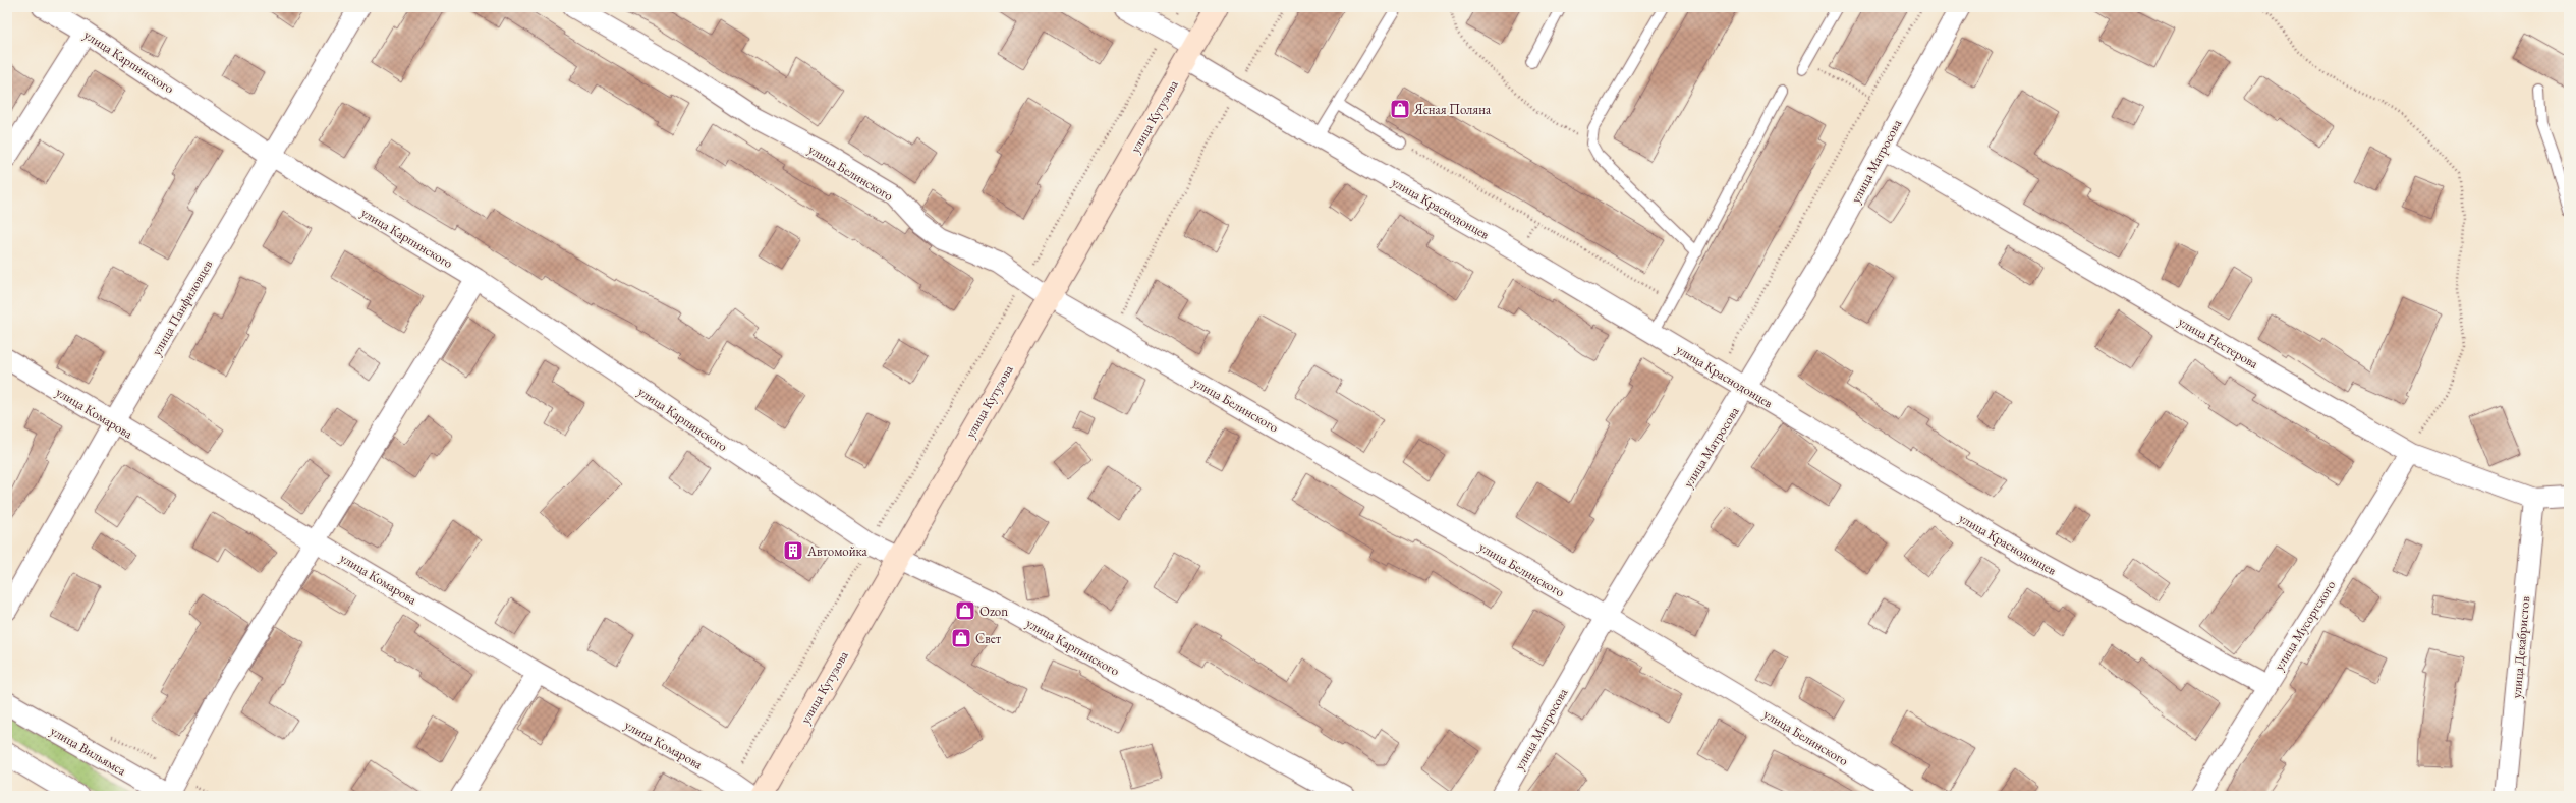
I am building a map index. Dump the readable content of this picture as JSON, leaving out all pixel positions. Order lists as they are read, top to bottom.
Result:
{
  "streets": {
    "main road": ["улица Кутузова"],
    "street": [
      "улица Карпинского",
      "улица Матросова",
      "улица Белинского",
      "улица Краснодонцев",
      "улица Панфиловцев",
      "улица Нестерова",
      "улица Комарова",
      "улица Мусоргского",
      "улица Декабристов",
      "улица Вильямса"
    ]
  },
  "crossings": [
    ["улица Карпинского", "улица Кутузова"],
    ["улица Карпинского", "улица Панфиловцев"],
    ["улица Кутузова", "улица Белинского"],
    ["улица Кутузова", "улица Краснодонцев"],
    ["улица Матросова", "улица Белинского"],
    ["улица Матросова", "улица Краснодонцев"],
    ["улица Матросова", "улица Нестерова"],
    ["улица Краснодонцев", "улица Мусоргского"],
    ["улица Панфиловцев", "улица Комарова"],
    ["улица Нестерова", "улица Мусоргского"],
    ["улица Нестерова", "улица Декабристов"]
  ],
  "places": {
    "shop": ["Ясная Поляна", "Ozon", "Свет"],
    "building": ["Автомойка"]
  }
}
